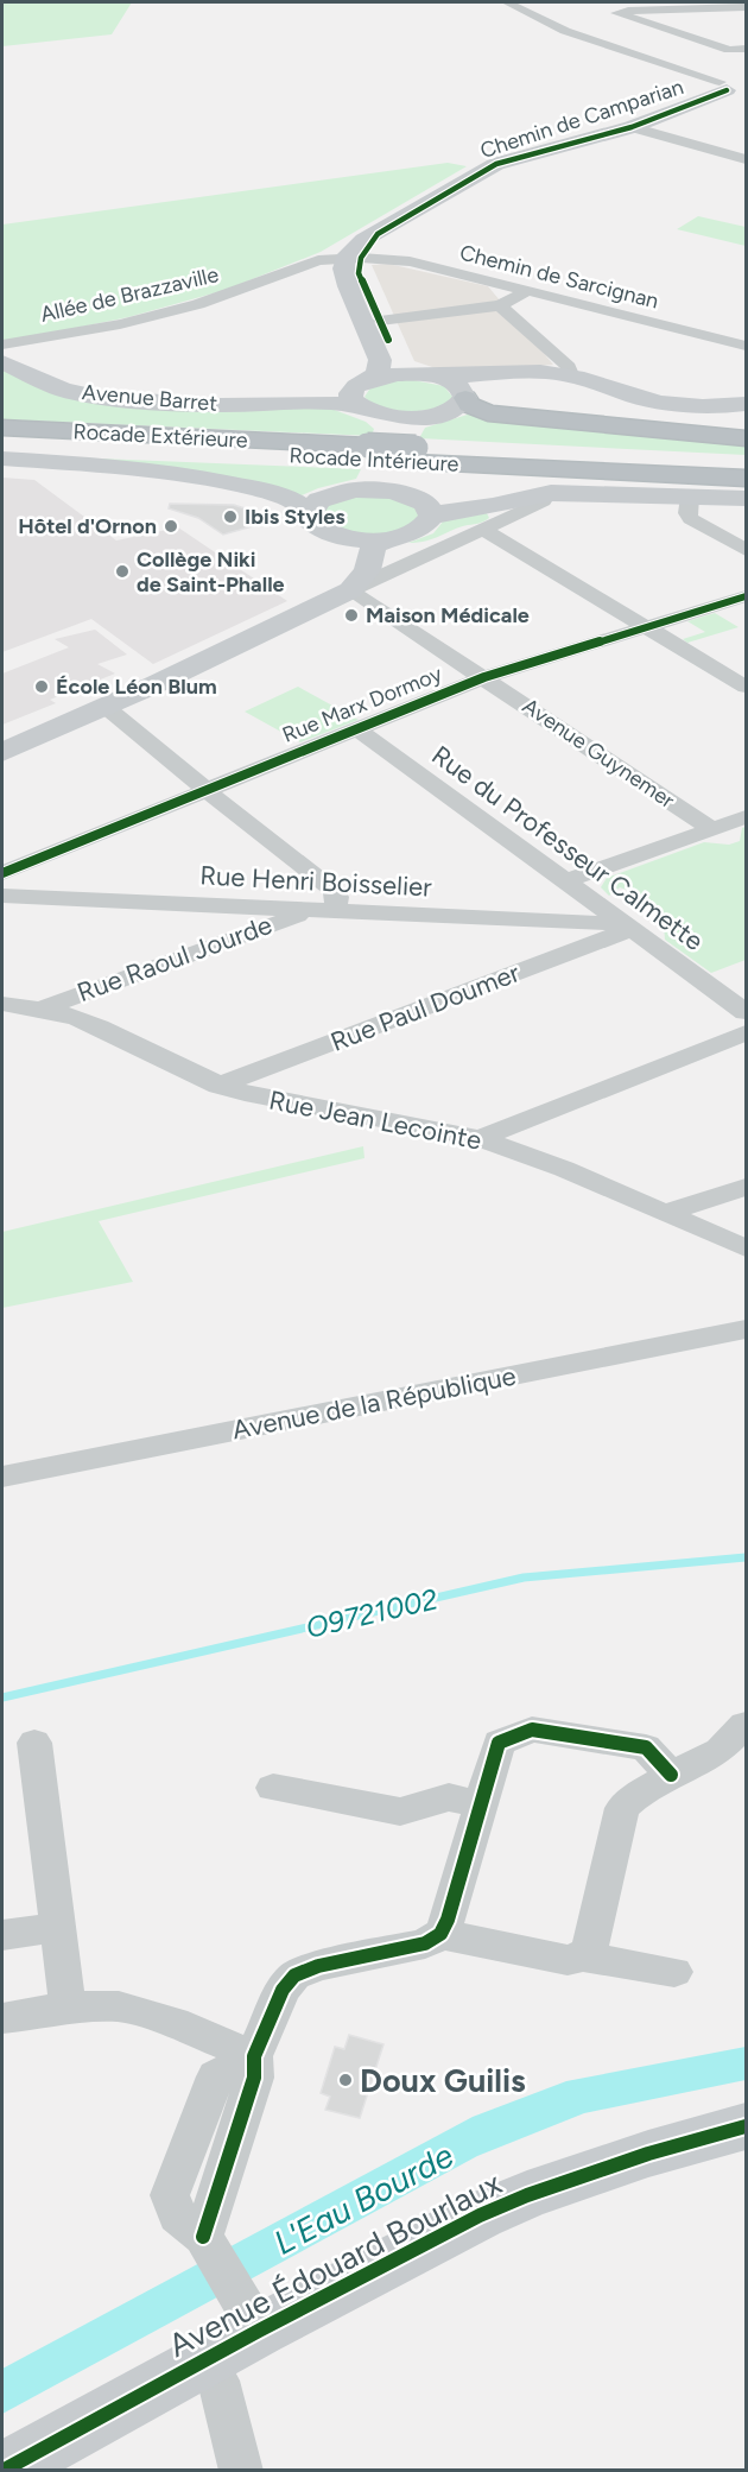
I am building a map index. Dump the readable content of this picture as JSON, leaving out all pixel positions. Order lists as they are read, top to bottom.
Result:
{
  "streets": {
    "highway": ["Rocade Extérieure", "Rocade Intérieure"],
    "street": [
      "Chemin de Camparian",
      "Chemin de Sarcignan",
      "Allée de Brazzaville",
      "Avenue Barret",
      "Rue Marx Dormoy",
      "Avenue Guynemer",
      "Rue du Professeur Calmette",
      "Rue Henri Boisselier",
      "Rue Raoul Jourde",
      "Rue Paul Doumer",
      "Rue Jean Lecointe",
      "Avenue de la République",
      "Avenue Édouard Bourlaux"
    ]
  },
  "crossings": [
    ["Chemin de Camparian", "Chemin de Sarcignan"],
    ["Chemin de Camparian", "Allée de Brazzaville"],
    ["Chemin de Sarcignan", "Allée de Brazzaville"],
    ["Allée de Brazzaville", "Avenue Barret"],
    ["Rocade Extérieure", "Rocade Intérieure"],
    ["Rue Marx Dormoy", "Avenue Guynemer"],
    ["Rue Marx Dormoy", "Rue du Professeur Calmette"],
    ["Rue Marx Dormoy", "Rue Henri Boisselier"],
    ["Rue du Professeur Calmette", "Rue Henri Boisselier"],
    ["Rue du Professeur Calmette", "Rue Paul Doumer"],
    ["Rue Henri Boisselier", "Rue Raoul Jourde"],
    ["Rue Henri Boisselier", "Rue Paul Doumer"],
    ["Rue Raoul Jourde", "Rue Jean Lecointe"],
    ["Rue Paul Doumer", "Rue Jean Lecointe"]
  ],
  "water": ["O9721002", "L'Eau Bourde"],
  "places": [
    "Ibis Styles",
    "Hôtel d'Ornon",
    "Collège Niki de Saint-Phalle",
    "Maison Médicale",
    "École Léon Blum",
    "Doux Guilis"
  ]
}
